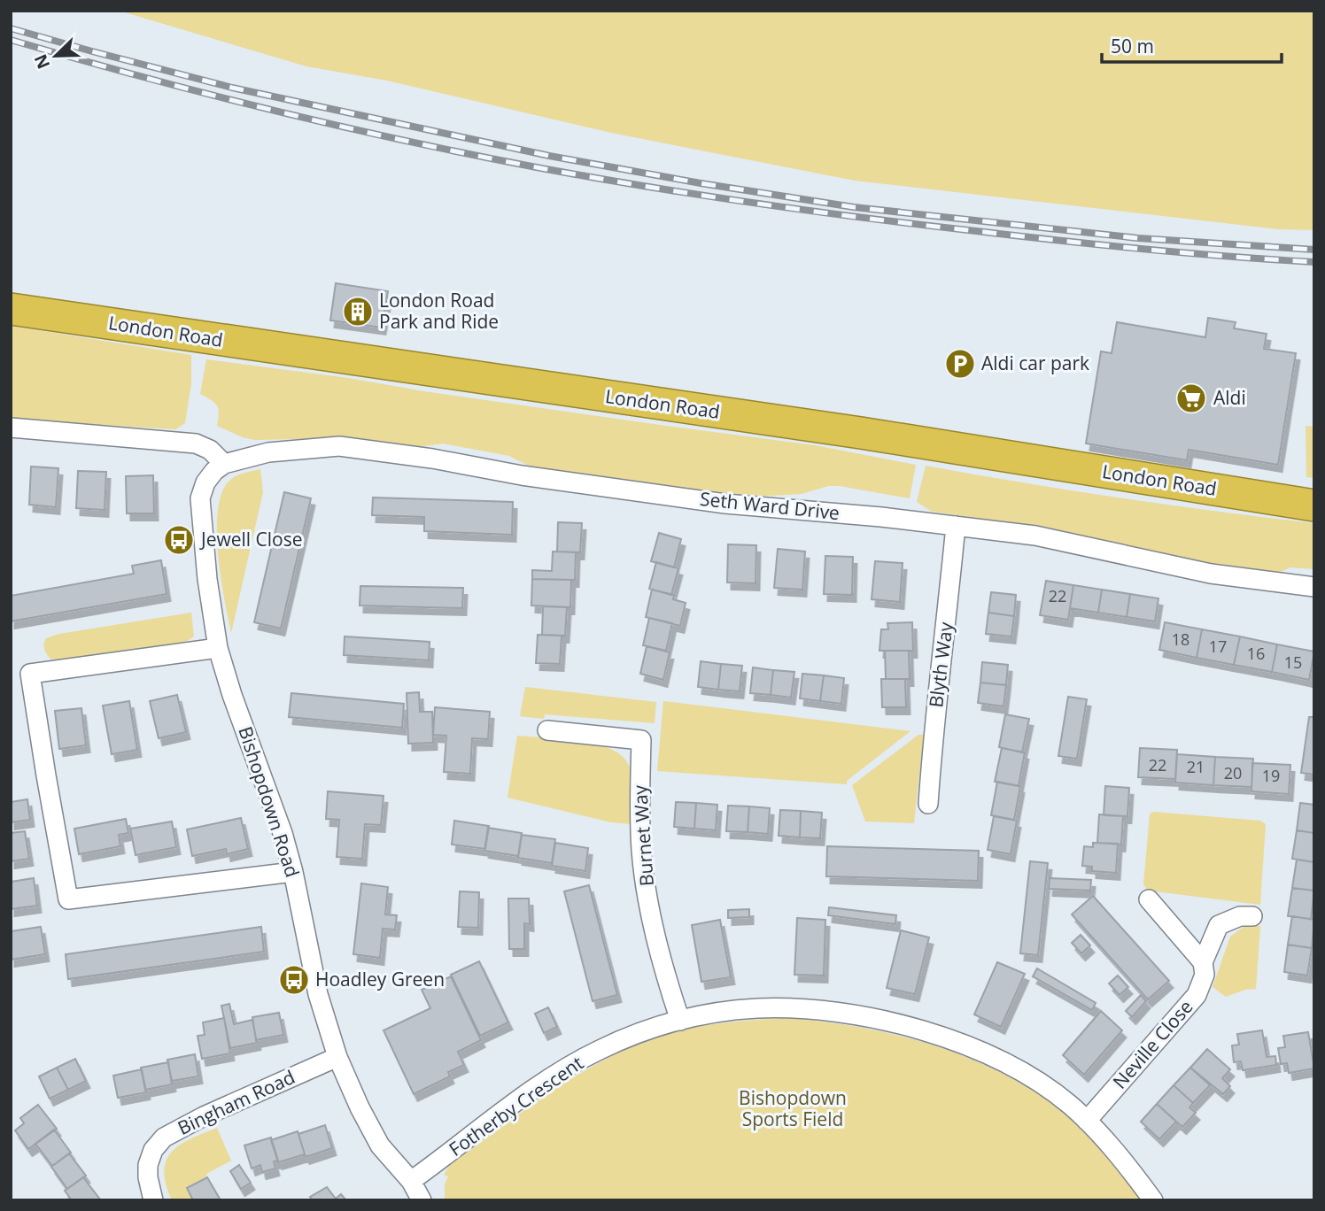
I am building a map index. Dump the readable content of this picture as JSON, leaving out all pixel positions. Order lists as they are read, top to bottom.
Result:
{
  "streets": {
    "highway": ["London Road"],
    "street": [
      "Seth Ward Drive",
      "Blyth Way",
      "Bishopdown Road",
      "Burnet Way",
      "Neville Close",
      "Bingham Road",
      "Fotherby Crescent"
    ]
  },
  "crossings": [
    ["Seth Ward Drive", "Blyth Way"],
    ["Seth Ward Drive", "Bishopdown Road"],
    ["Bishopdown Road", "Bingham Road"],
    ["Bishopdown Road", "Fotherby Crescent"],
    ["Burnet Way", "Fotherby Crescent"],
    ["Neville Close", "Fotherby Crescent"]
  ],
  "parks": ["Bishopdown Sports Field"],
  "places": {
    "building": ["London Road Park and Ride"],
    "parking": ["Aldi car park"],
    "supermarket": ["Aldi"],
    "bus stop": ["Jewell Close", "Hoadley Green"]
  },
  "house_numbers": [
    "22",
    "18",
    "17",
    "16",
    "15",
    "22",
    "21",
    "20",
    "19"
  ],
  "scale_bar": "50 m",
  "north": "bottom left"
}
